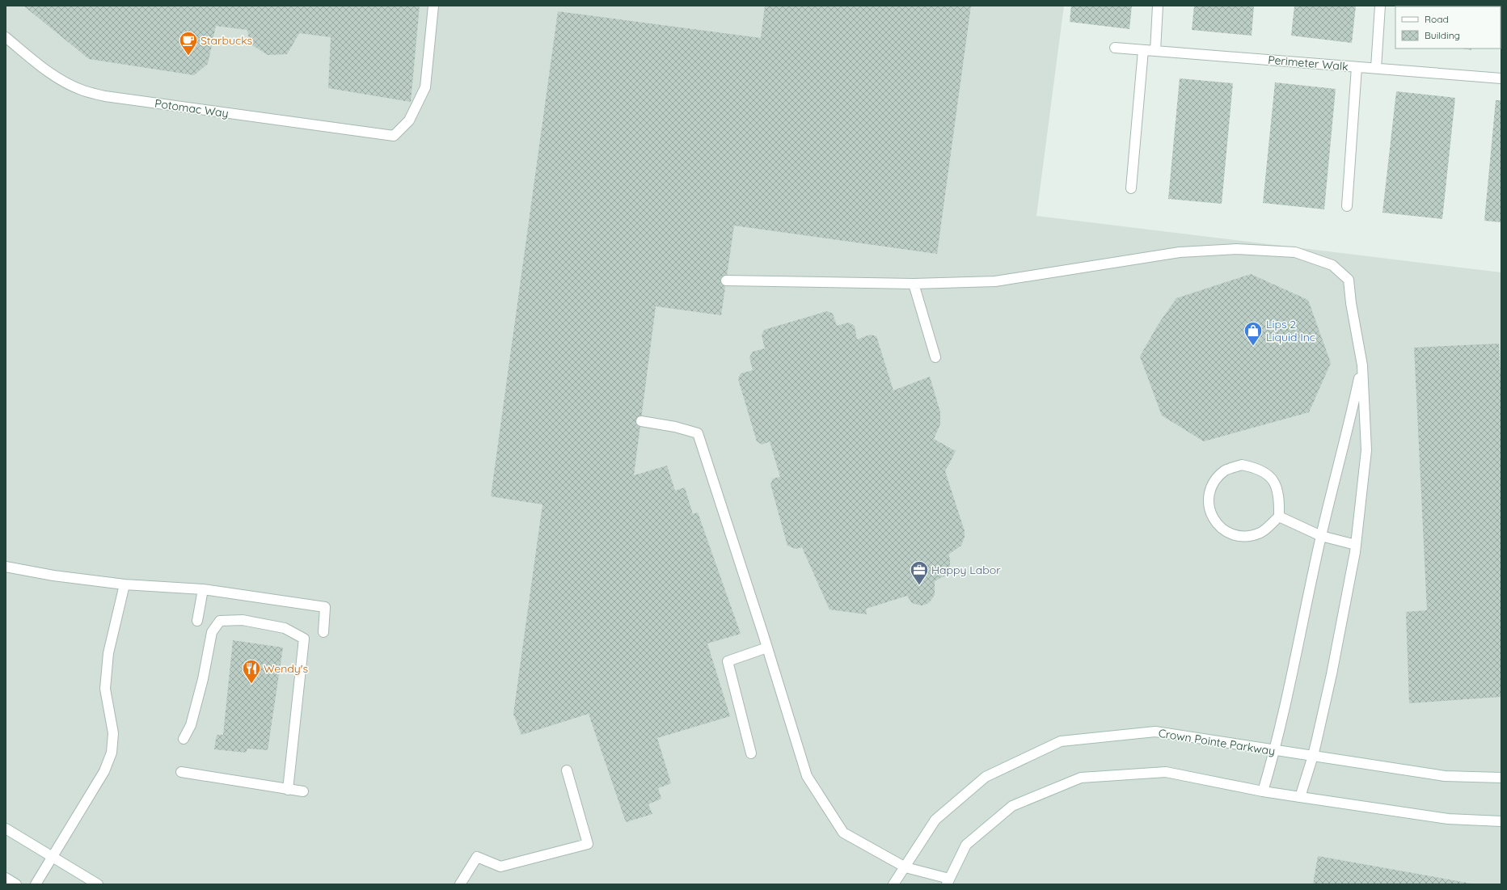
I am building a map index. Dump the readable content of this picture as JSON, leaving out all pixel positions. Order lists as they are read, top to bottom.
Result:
{
  "streets": {
    "street": ["Perimeter Walk", "Potomac Way", "Crown Pointe Parkway"]
  },
  "places": {
    "cafe": ["Starbucks"],
    "shop": ["Lips 2 Liquid Inc"],
    "office": ["Happy Labor"],
    "restaurant": ["Wendy's"]
  },
  "legend": ["Road", "Building"]
}
